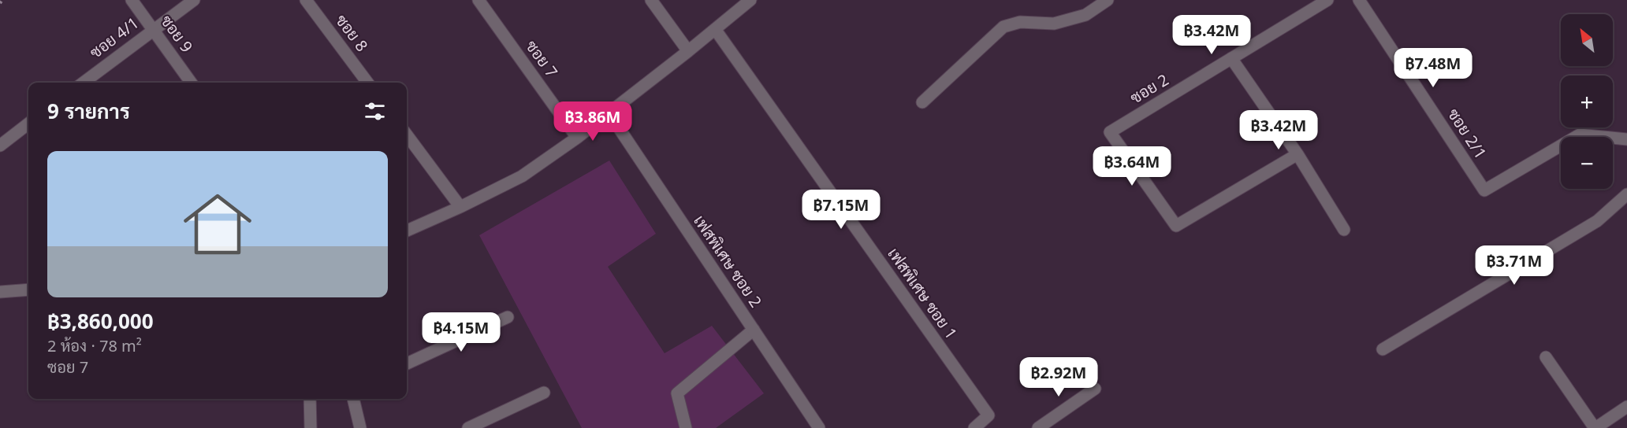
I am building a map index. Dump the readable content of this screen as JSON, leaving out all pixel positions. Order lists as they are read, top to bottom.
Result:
{
  "streets": {
    "street": [
      "ซอย 8",
      "ซอย 9",
      "ซอย 4/1",
      "ซอย 7",
      "ซอย 2",
      "ซอย 2/1",
      "เฟสพิเศษ ซอย 2",
      "เฟสพิเศษ ซอย 1"
    ]
  },
  "crossings": [
    ["ซอย 9", "ซอย 4/1"]
  ],
  "north": "top left",
  "page": {
    "map_buttons": ["+", "−"],
    "price": [
      "฿3.42M",
      "฿7.48M",
      "฿3.86M",
      "฿3.42M",
      "฿3.64M",
      "฿7.15M",
      "฿3.71M",
      "฿4.15M",
      "฿2.92M"
    ],
    "heading": "9 รายการ",
    "list": [
      {
        "name": "฿3,860,000",
        "note": "2 ห้อง · 78 m² · ซอย 7"
      }
    ]
  }
}
